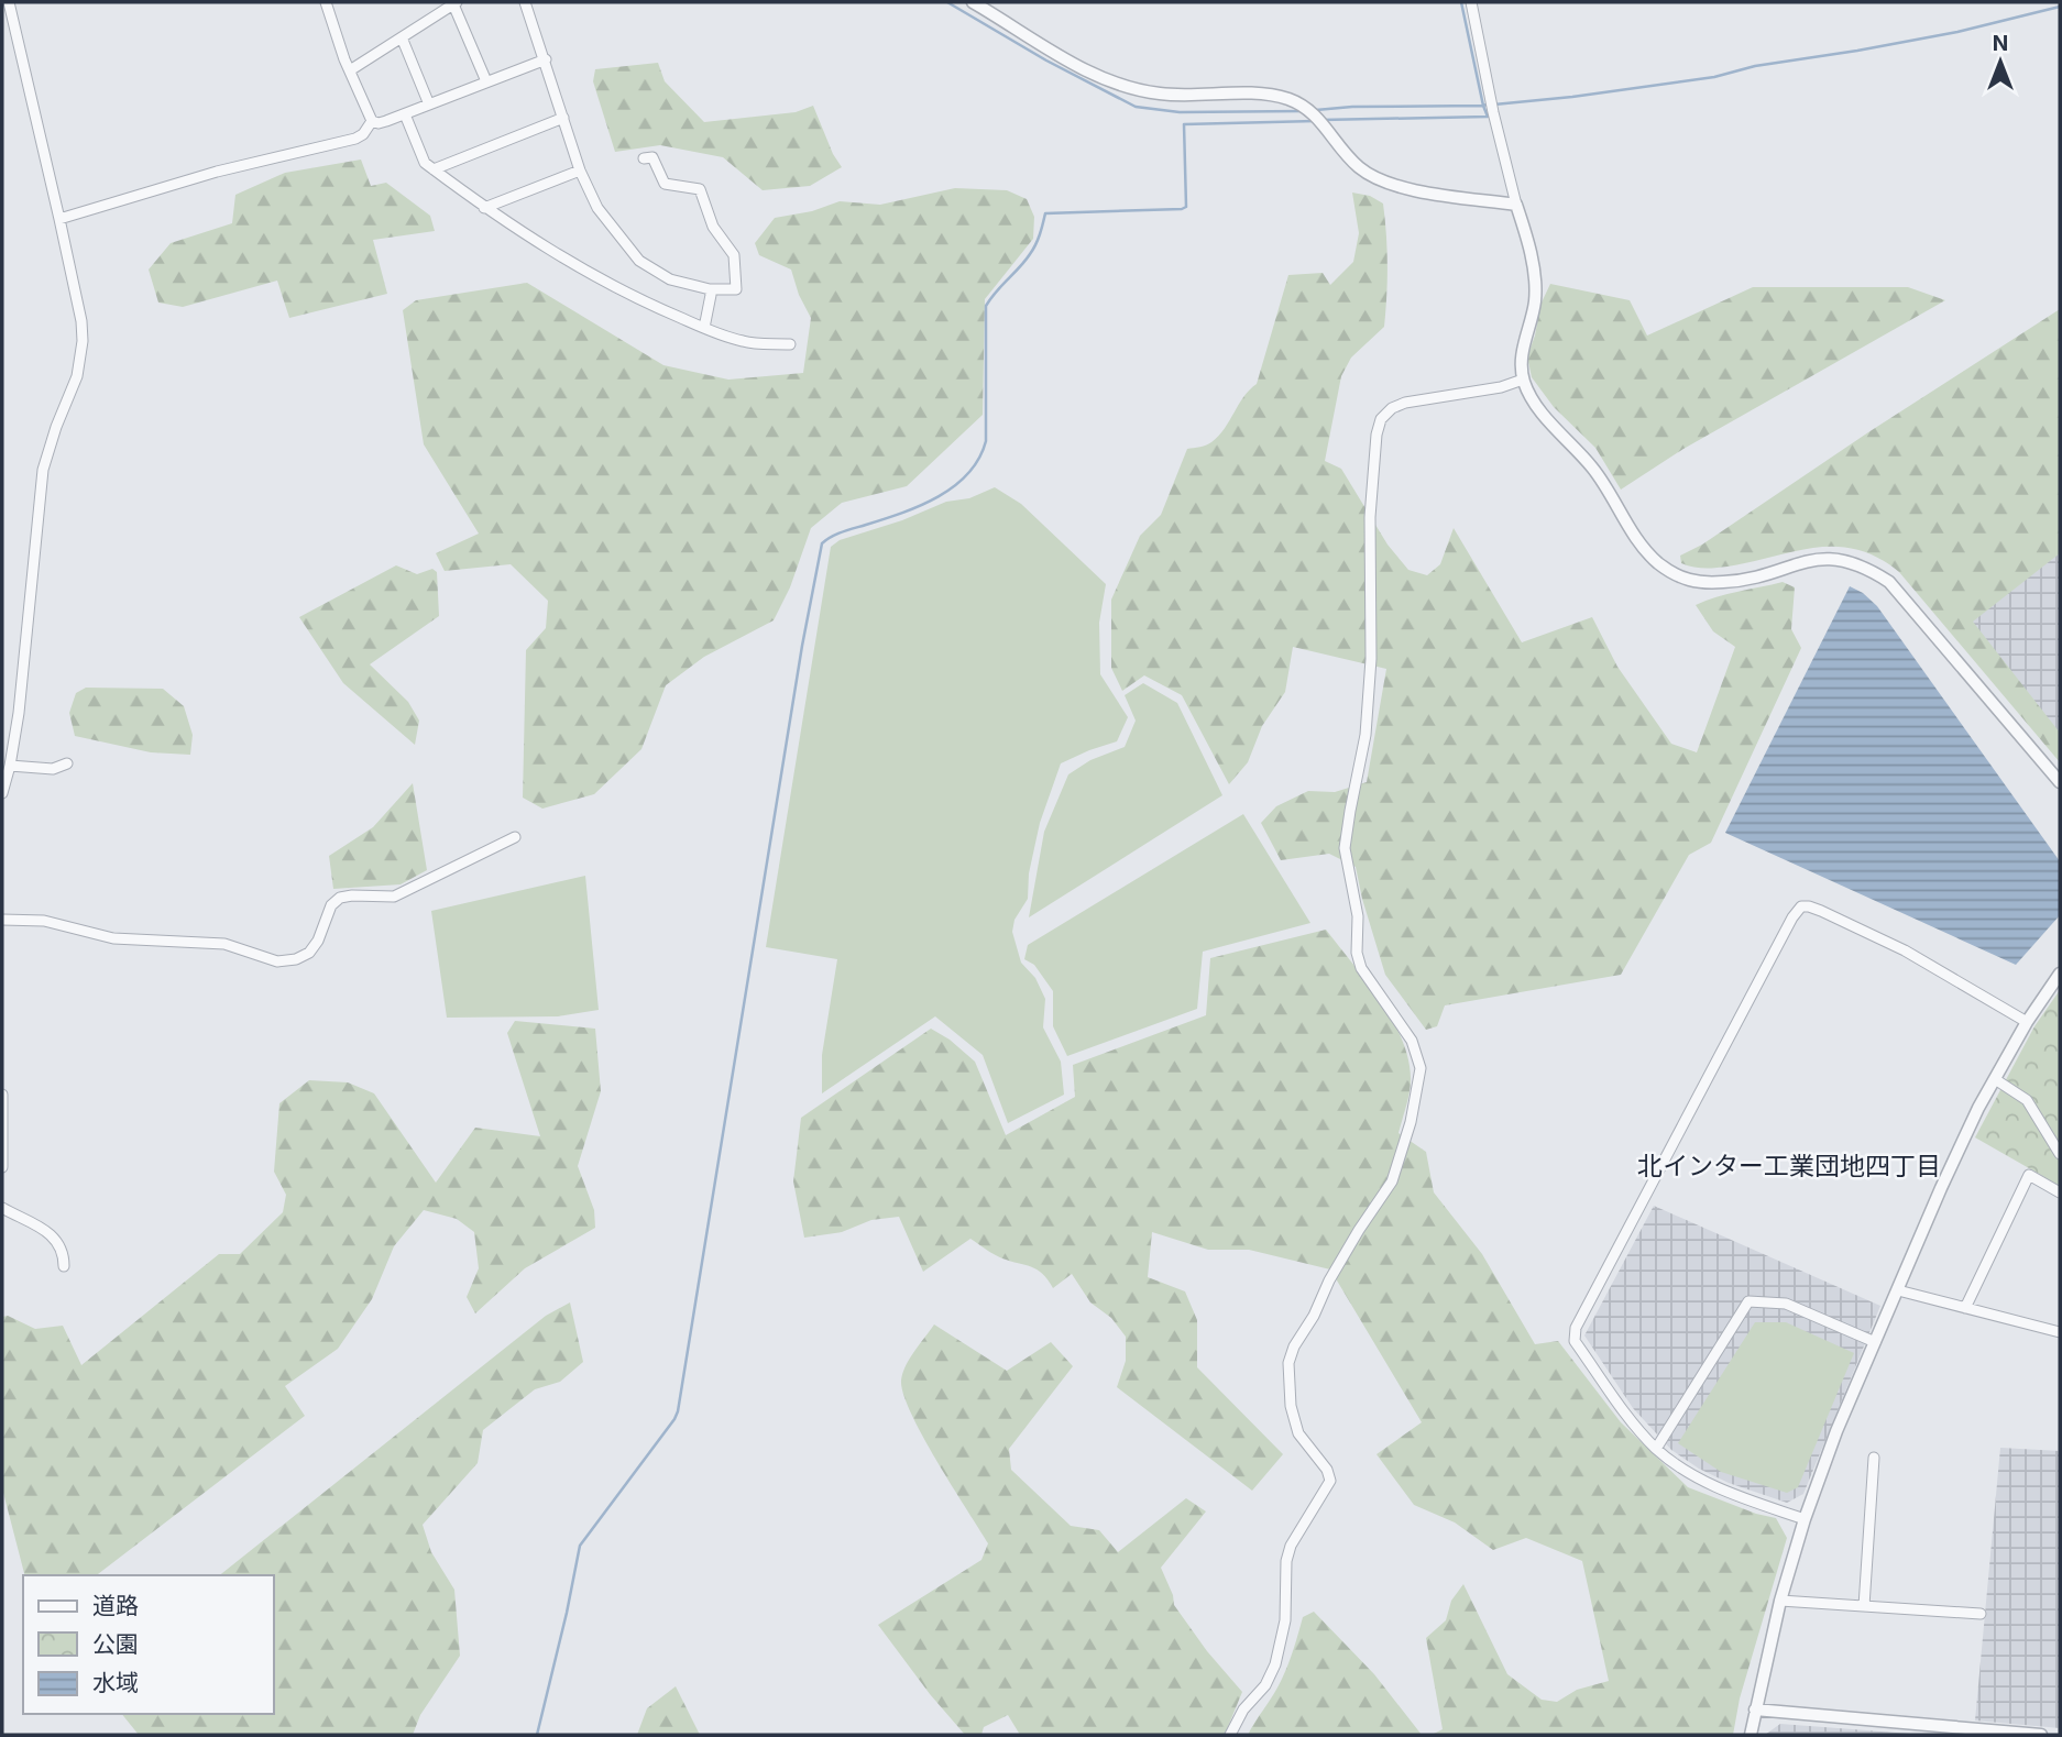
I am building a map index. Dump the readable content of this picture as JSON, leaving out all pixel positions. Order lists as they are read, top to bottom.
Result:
{
  "districts": ["北インター工業団地四丁目"],
  "legend": ["道路", "公園", "水域"],
  "north": "top"
}
